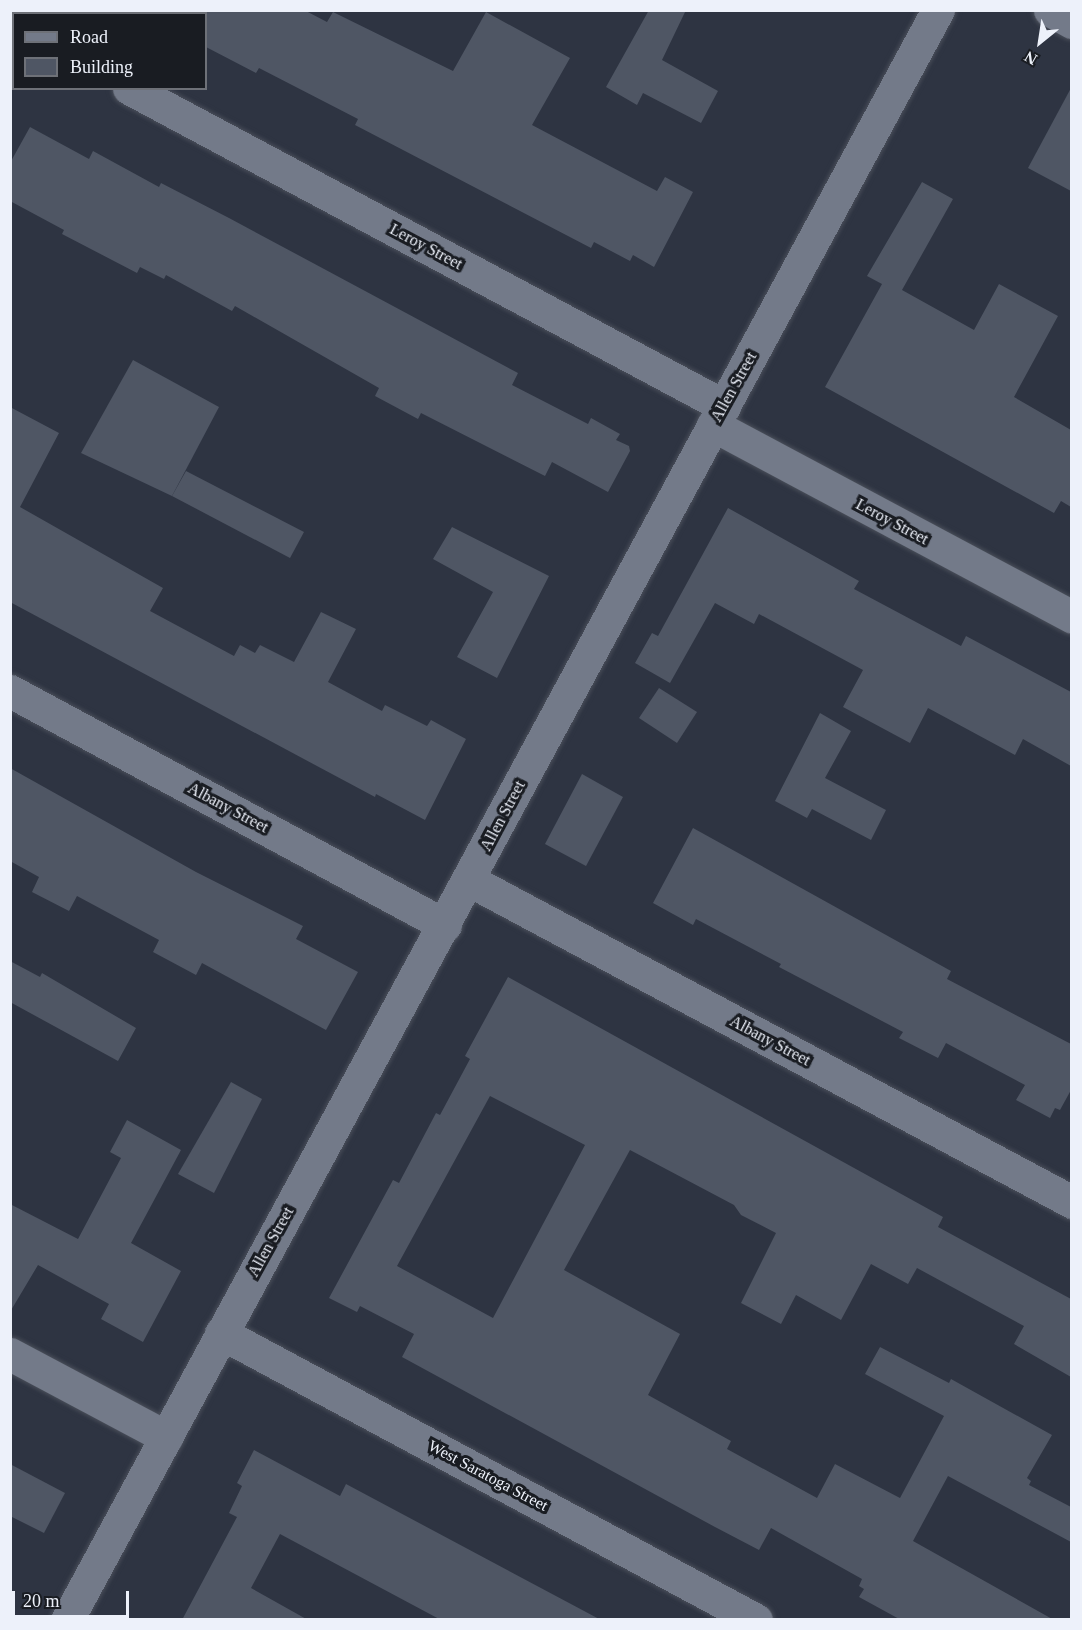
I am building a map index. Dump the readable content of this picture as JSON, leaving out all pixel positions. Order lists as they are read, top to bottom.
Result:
{
  "streets": {
    "street": [
      "Leroy Street",
      "Allen Street",
      "Albany Street",
      "West Saratoga Street"
    ]
  },
  "crossings": [
    ["Leroy Street", "Allen Street"],
    ["Allen Street", "Albany Street"],
    ["Allen Street", "West Saratoga Street"]
  ],
  "legend": ["Road", "Building"],
  "scale_bar": "20 m",
  "north": "bottom left"
}
